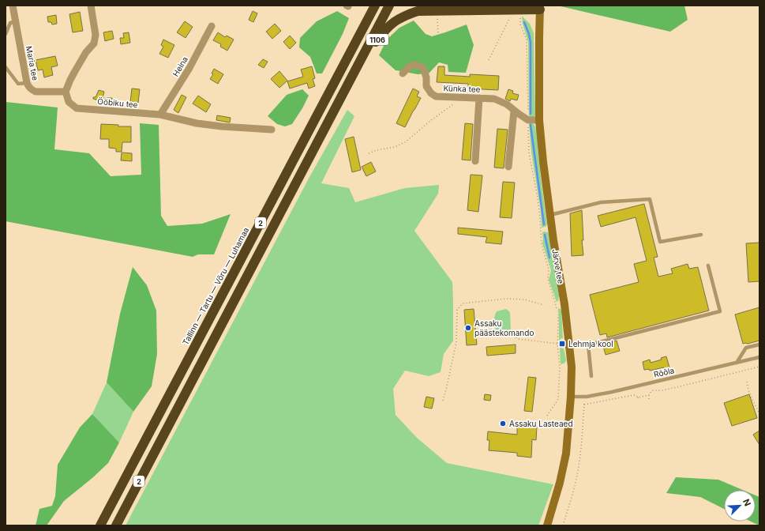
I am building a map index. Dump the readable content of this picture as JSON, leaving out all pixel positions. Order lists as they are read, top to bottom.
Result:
{
  "streets": {
    "highway": ["1106", "2", "Tallinn — Tartu — Võru — Luhamaa"],
    "street": [
      "Maria tee",
      "Heina",
      "Künka tee",
      "Ööbiku tee",
      "Järve tee"
    ],
    "lane": ["Rõõla"]
  },
  "crossings": [
    ["1106", "2"],
    ["1106", "Järve tee"],
    ["Maria tee", "Ööbiku tee"],
    ["Heina", "Ööbiku tee"],
    ["Järve tee", "Rõõla"]
  ],
  "places": {
    "other": ["Assaku päästekomando", "Assaku Lasteaed"],
    "transit": ["Lehmja kool"]
  },
  "north": "top right"
}
